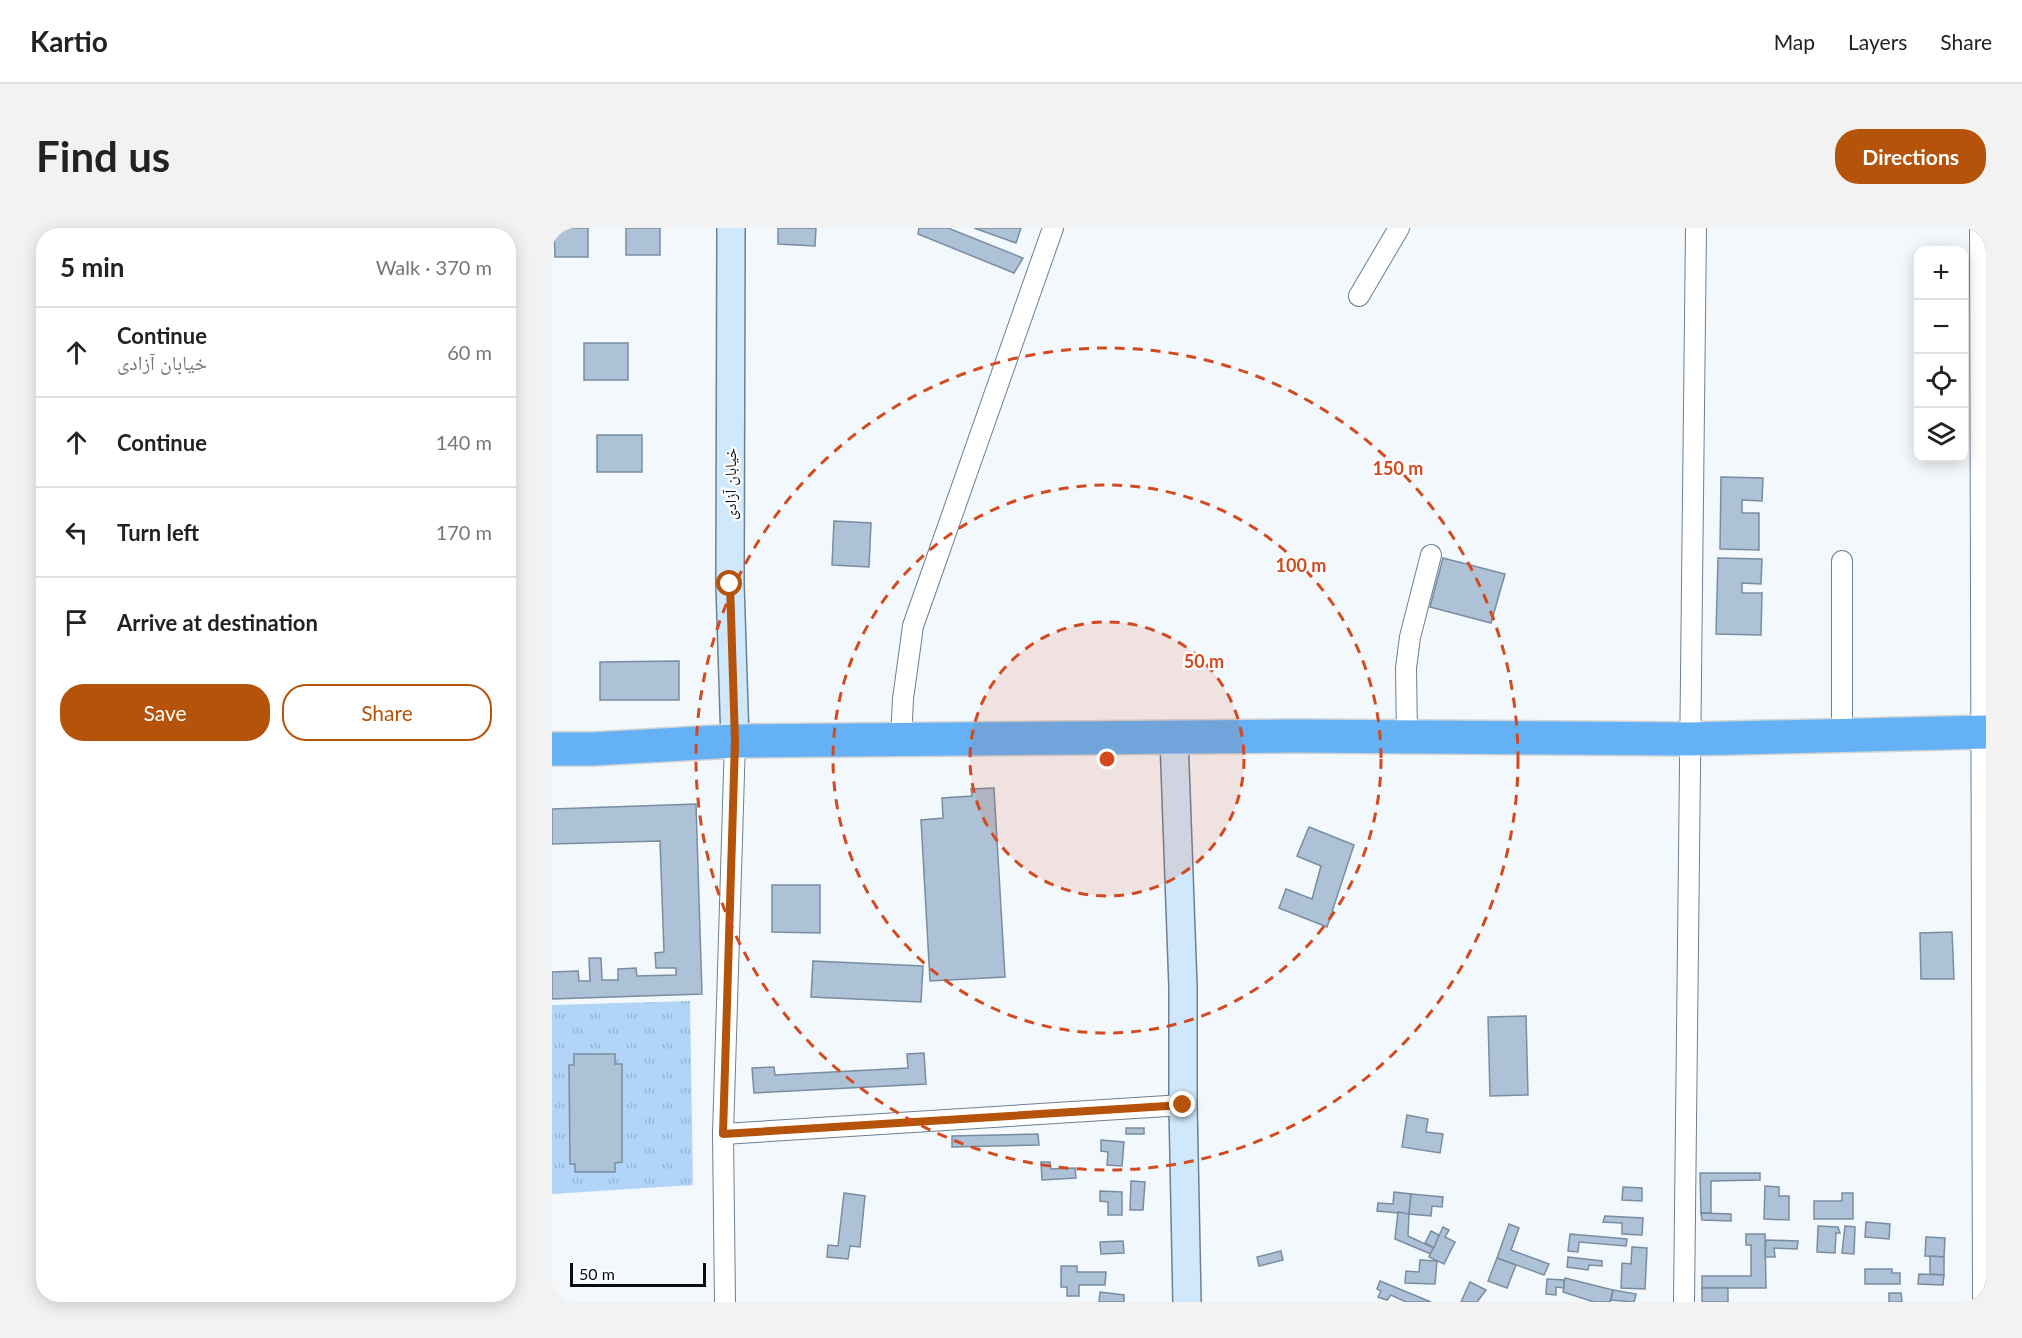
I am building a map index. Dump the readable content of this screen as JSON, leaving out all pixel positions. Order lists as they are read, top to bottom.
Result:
{
  "streets": {
    "street": ["خیابان آزادی"]
  },
  "scale_bar": "50 m",
  "page": {
    "header": "Kartio",
    "nav": ["Map", "Layers", "Share"],
    "buttons": [
      "Directions",
      ["Save", "Share"]
    ],
    "title": "Find us",
    "heading": ["5 min", "Walk · 370 m"],
    "map_buttons": ["+", "−"],
    "list": [
      ["Continue", "خیابان آزادی", "60 m"],
      ["Continue", "140 m"],
      ["Turn left", "170 m"],
      "Arrive at destination"
    ],
    "scale": "50 m"
  },
  "rings": ["150 m", "100 m", "50 m"]
}
